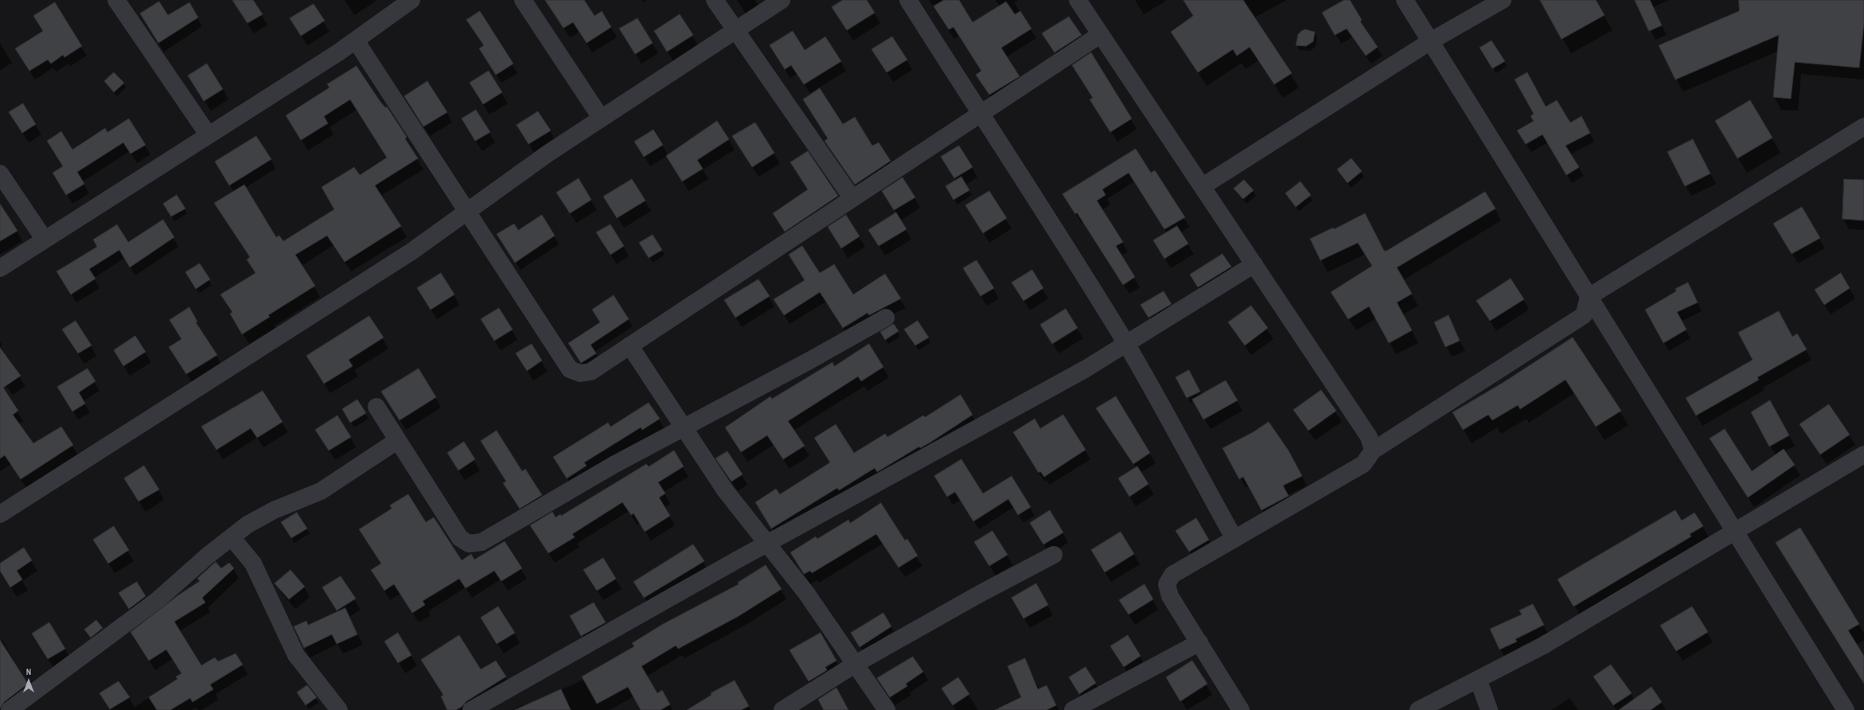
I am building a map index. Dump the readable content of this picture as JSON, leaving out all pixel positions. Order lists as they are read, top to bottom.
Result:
{
  "north": "top"
}
